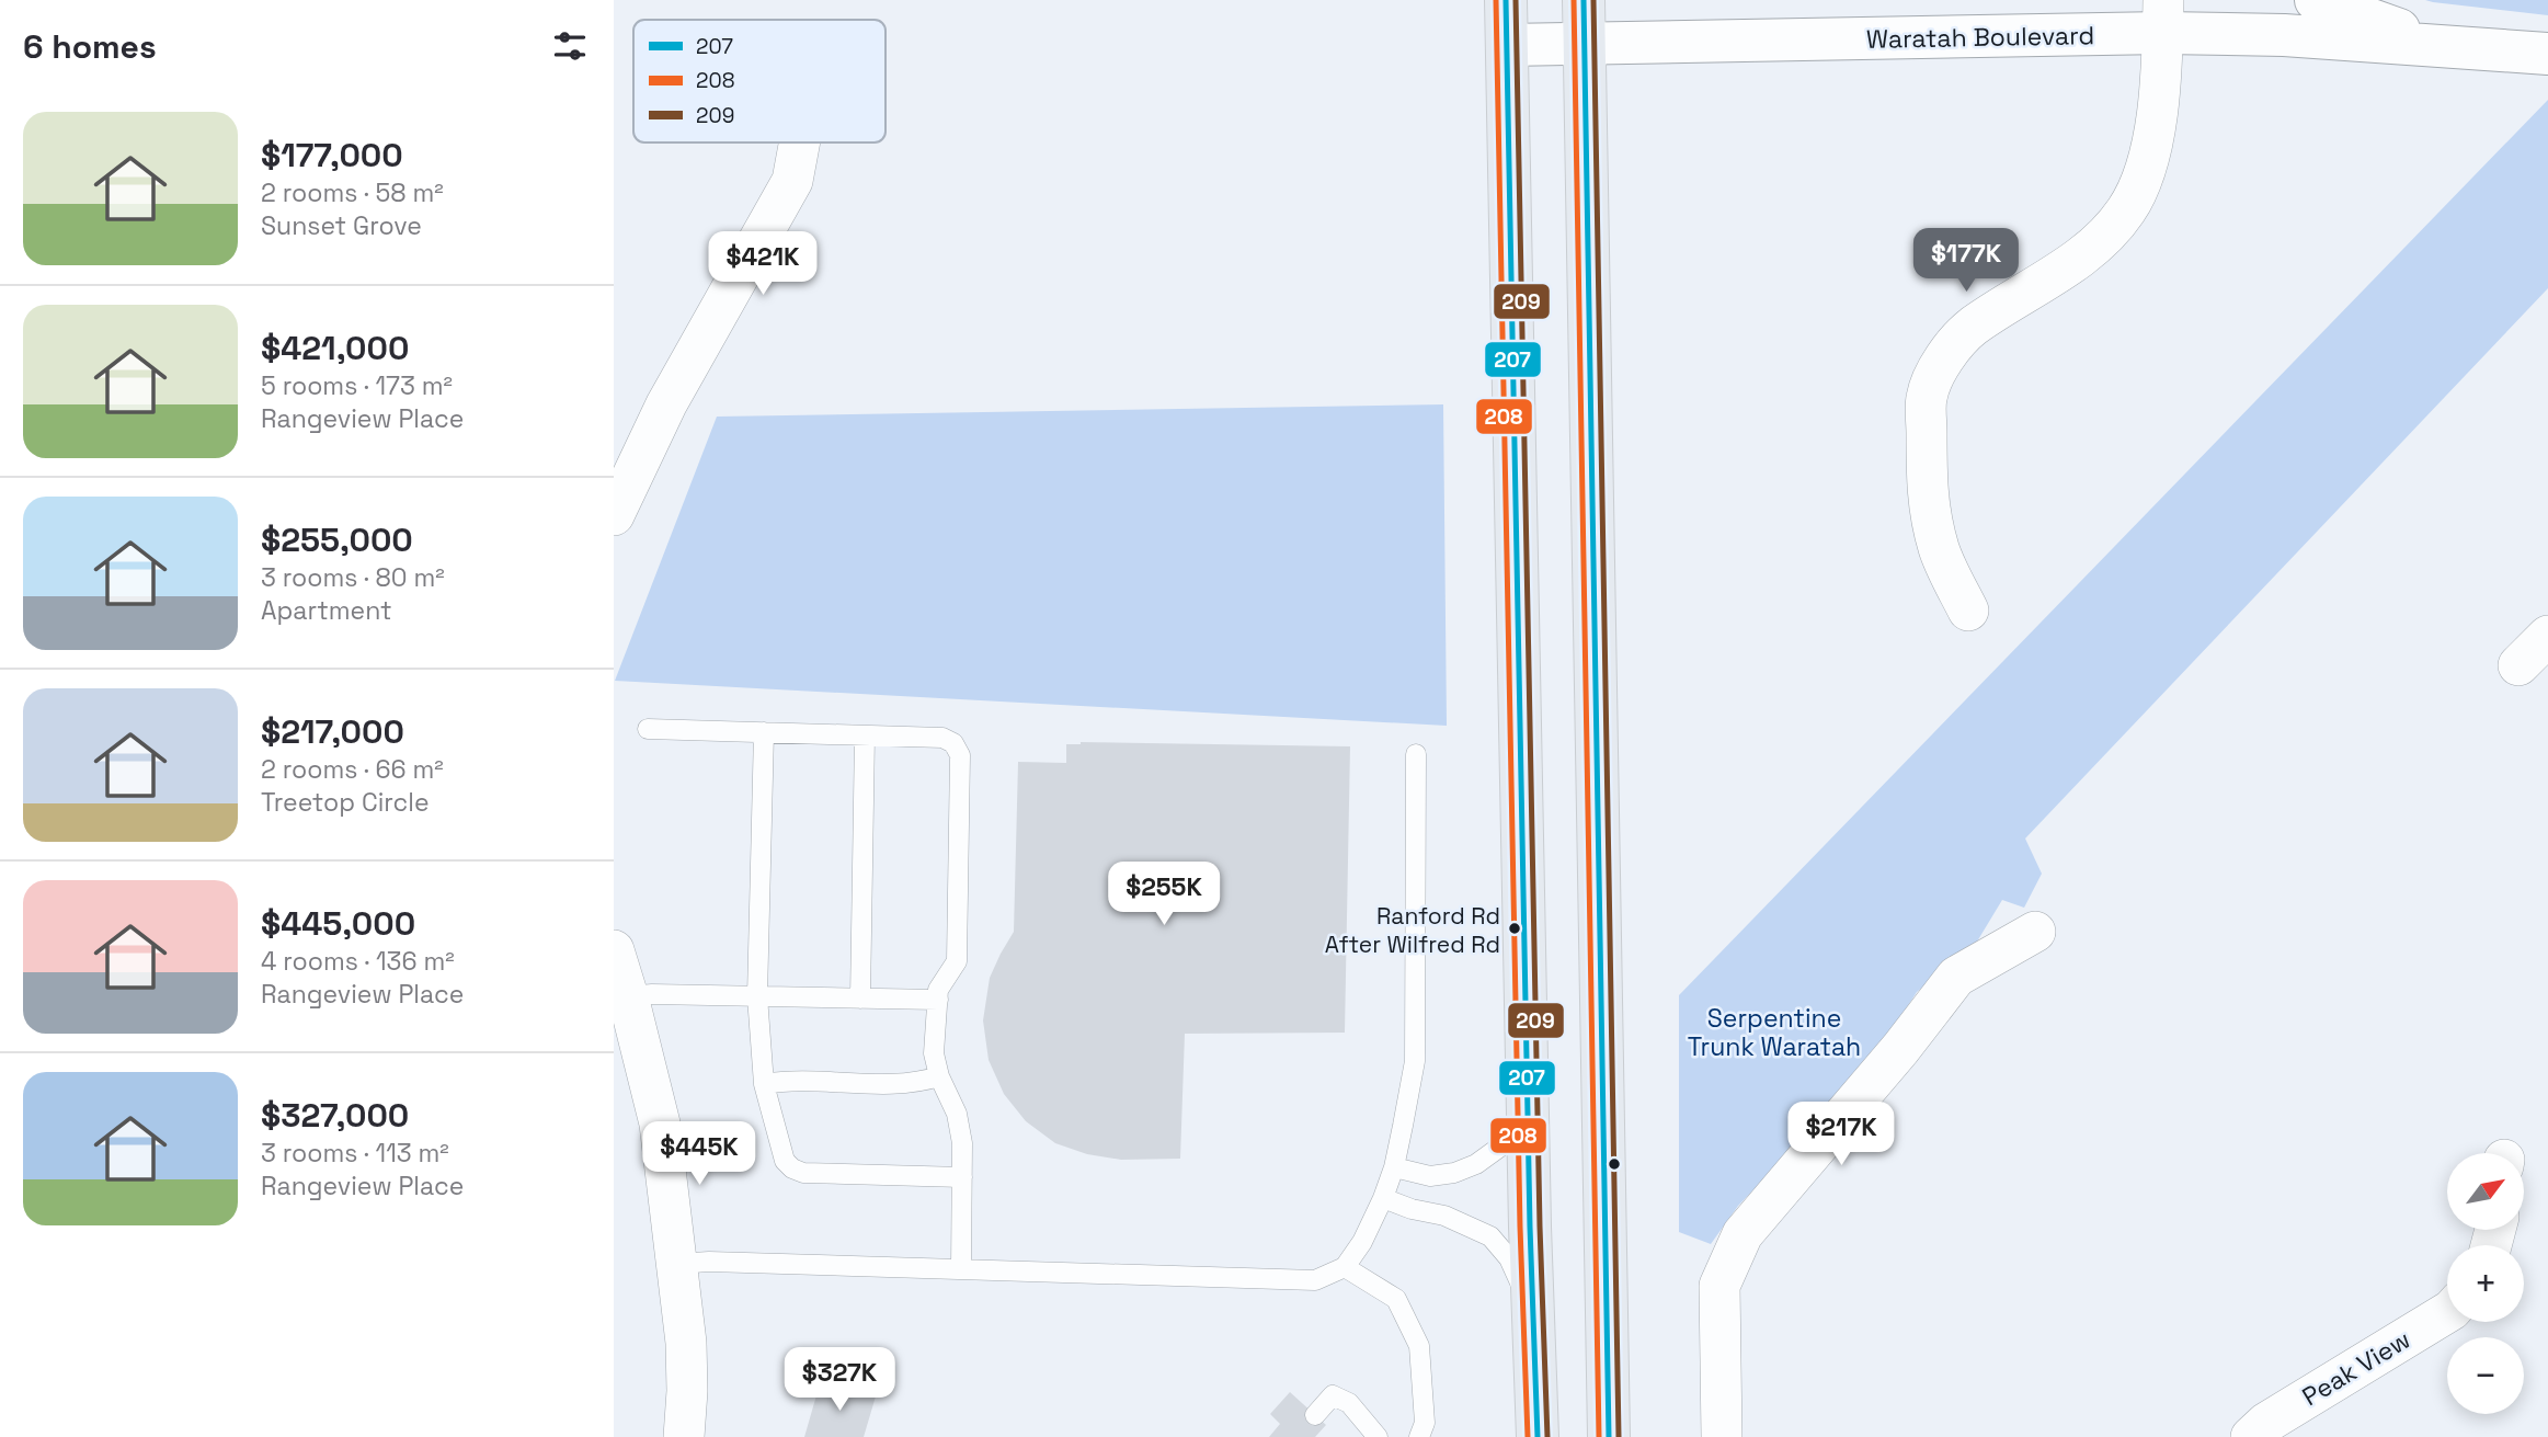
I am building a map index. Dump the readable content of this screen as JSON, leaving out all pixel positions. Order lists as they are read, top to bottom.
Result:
{
  "streets": {
    "street": ["Waratah Boulevard", "Peak View"]
  },
  "parks": ["Serpentine Trunk Waratah"],
  "places": ["Ranford Rd After Wilfred Rd"],
  "lines": ["transit line 207", "transit line 208", "transit line 209"],
  "legend": ["207", "208", "209"],
  "north": "top right",
  "page": {
    "heading": "6 homes",
    "list": [
      {
        "name": "$177,000",
        "note": "2 rooms · 58 m² · Sunset Grove"
      },
      {
        "name": "$421,000",
        "note": "5 rooms · 173 m² · Rangeview Place"
      },
      {
        "name": "$255,000",
        "note": "3 rooms · 80 m² · Apartment"
      },
      {
        "name": "$217,000",
        "note": "2 rooms · 66 m² · Treetop Circle"
      },
      {
        "name": "$445,000",
        "note": "4 rooms · 136 m² · Rangeview Place"
      },
      {
        "name": "$327,000",
        "note": "3 rooms · 113 m² · Rangeview Place"
      }
    ],
    "price": [
      "$177K",
      "$421K",
      "$255K",
      "$217K",
      "$445K",
      "$327K"
    ],
    "map_buttons": ["+", "−"]
  }
}
